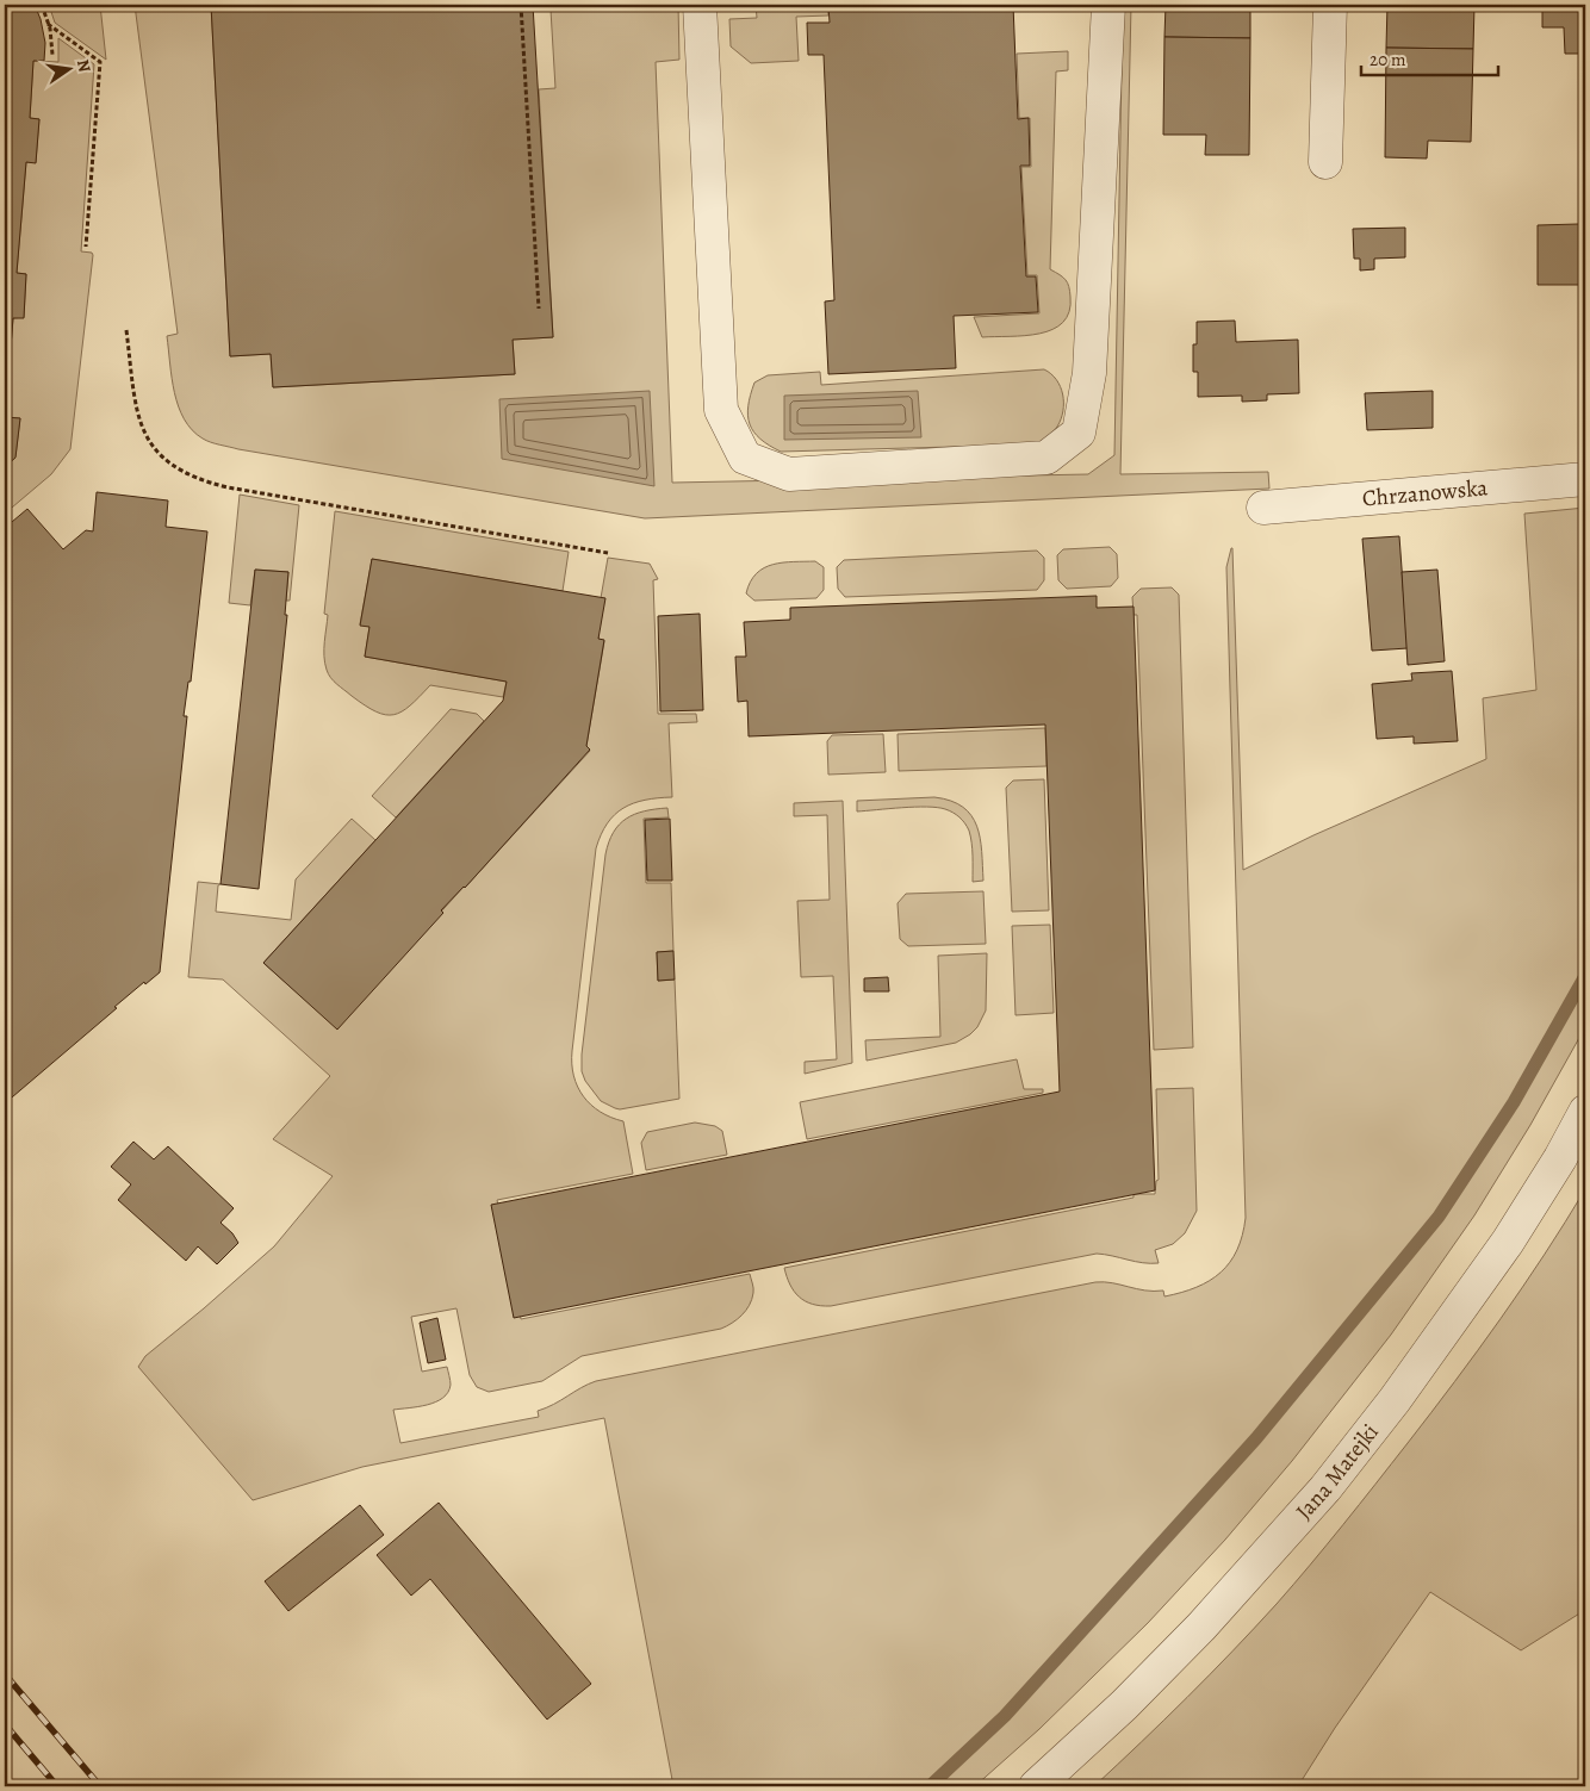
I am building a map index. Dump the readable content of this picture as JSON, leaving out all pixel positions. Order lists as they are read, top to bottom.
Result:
{
  "streets": {
    "street": ["Chrzanowska", "Jana Matejki"]
  },
  "scale_bar": "20 m",
  "north": "right"
}
